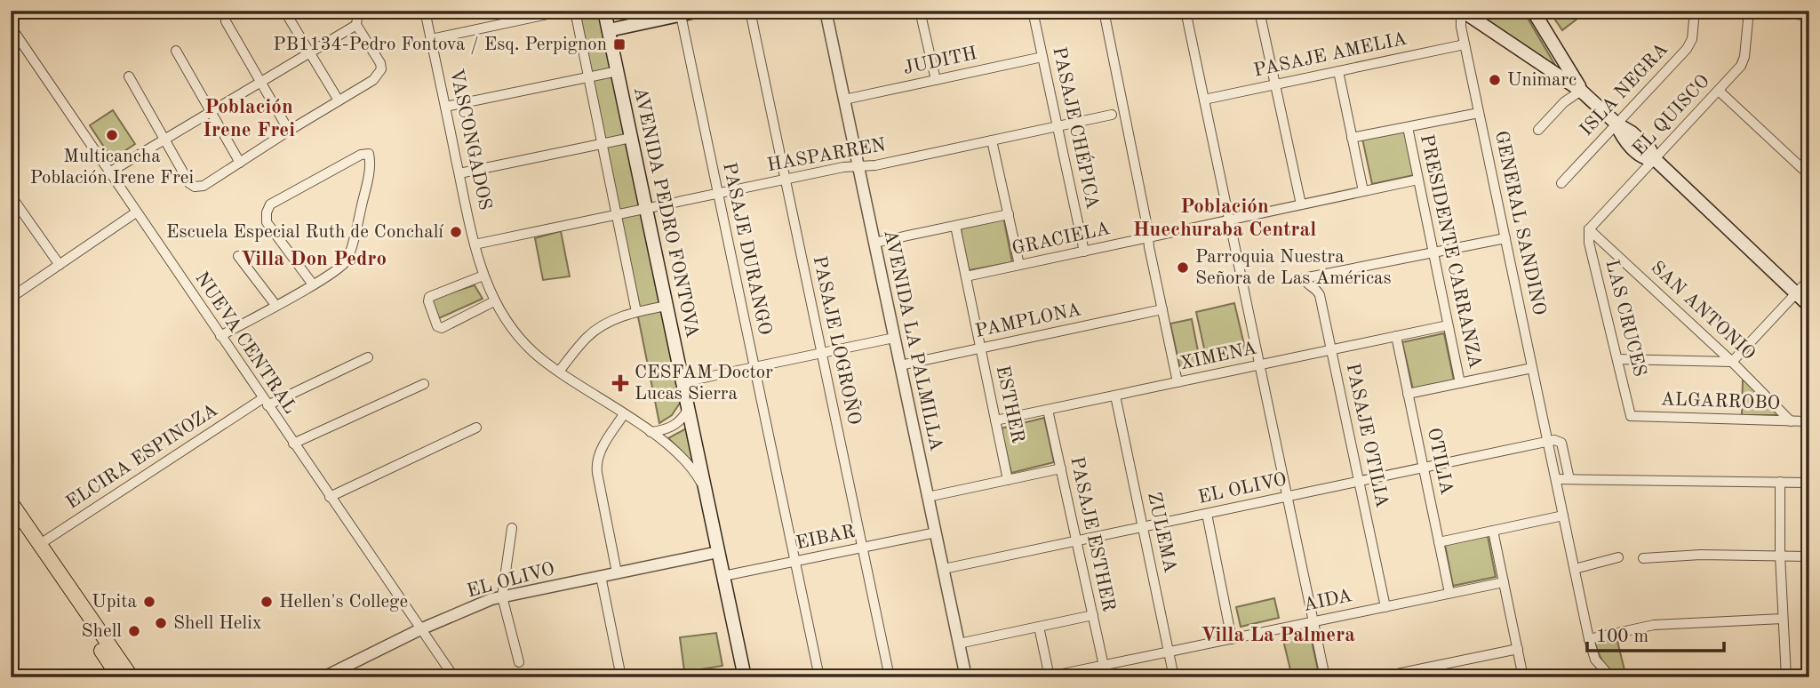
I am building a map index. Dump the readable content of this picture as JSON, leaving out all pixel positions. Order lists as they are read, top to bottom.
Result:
{
  "streets": {
    "main road": ["AVENIDA PEDRO FONTOVA"],
    "street": [
      "PASAJE AMELIA",
      "JUDITH",
      "ISLA NEGRA",
      "EL QUISCO",
      "PASAJE CHÉPICA",
      "VASCONGADOS",
      "HASPARREN",
      "GENERAL SANDINO",
      "GRACIELA",
      "PASAJE DURANGO",
      "PRESIDENTE CARRANZA",
      "SAN ANTONIO",
      "LAS CRUCES",
      "PAMPLONA",
      "PASAJE LOGROÑO",
      "AVENIDA LA PALMILLA",
      "NUEVA CENTRAL",
      "XIMENA",
      "ALGARROBO",
      "ESTHER",
      "PASAJE OTILIA",
      "ELCIRA ESPINOZA",
      "OTILIA",
      "EL OLIVO",
      "ZULEMA",
      "PASAJE ESTHER",
      "EIBAR",
      "AIDA"
    ]
  },
  "crossings": [
    ["PASAJE AMELIA", "GENERAL SANDINO"],
    ["JUDITH", "PASAJE CHÉPICA"],
    ["JUDITH", "AVENIDA LA PALMILLA"],
    ["EL QUISCO", "SAN ANTONIO"],
    ["EL QUISCO", "LAS CRUCES"],
    ["PASAJE CHÉPICA", "HASPARREN"],
    ["PASAJE CHÉPICA", "GRACIELA"],
    ["VASCONGADOS", "HASPARREN"],
    ["VASCONGADOS", "AVENIDA PEDRO FONTOVA"],
    ["HASPARREN", "AVENIDA PEDRO FONTOVA"],
    ["HASPARREN", "PASAJE DURANGO"],
    ["HASPARREN", "PASAJE LOGROÑO"],
    ["HASPARREN", "AVENIDA LA PALMILLA"],
    ["AVENIDA PEDRO FONTOVA", "EL OLIVO"],
    ["AVENIDA PEDRO FONTOVA", "EIBAR"],
    ["GENERAL SANDINO", "EL OLIVO"],
    ["GRACIELA", "PRESIDENTE CARRANZA"],
    ["GRACIELA", "AVENIDA LA PALMILLA"],
    ["GRACIELA", "ESTHER"],
    ["PASAJE DURANGO", "EIBAR"],
    ["PRESIDENTE CARRANZA", "XIMENA"],
    ["PRESIDENTE CARRANZA", "PASAJE OTILIA"],
    ["SAN ANTONIO", "LAS CRUCES"],
    ["SAN ANTONIO", "ALGARROBO"],
    ["LAS CRUCES", "ALGARROBO"],
    ["PAMPLONA", "AVENIDA LA PALMILLA"],
    ["PAMPLONA", "ESTHER"],
    ["PASAJE LOGROÑO", "EIBAR"],
    ["AVENIDA LA PALMILLA", "EL OLIVO"],
    ["AVENIDA LA PALMILLA", "EIBAR"],
    ["NUEVA CENTRAL", "ELCIRA ESPINOZA"],
    ["NUEVA CENTRAL", "EL OLIVO"],
    ["XIMENA", "ESTHER"],
    ["XIMENA", "PASAJE OTILIA"],
    ["XIMENA", "OTILIA"],
    ["XIMENA", "ZULEMA"],
    ["XIMENA", "PASAJE ESTHER"],
    ["PASAJE OTILIA", "EL OLIVO"],
    ["PASAJE OTILIA", "AIDA"],
    ["OTILIA", "EL OLIVO"],
    ["OTILIA", "AIDA"],
    ["EL OLIVO", "ZULEMA"],
    ["EL OLIVO", "PASAJE ESTHER"],
    ["ZULEMA", "AIDA"],
    ["PASAJE ESTHER", "AIDA"]
  ],
  "districts": [
    "Población Irene Frei",
    "Población Huechuraba Central",
    "Villa Don Pedro",
    "Villa La Palmera"
  ],
  "places": {
    "transit": ["PB1134-Pedro Fontova / Esq. Perpignon"],
    "other": [
      "Unimarc",
      "Multicancha Población Irene Frei",
      "Escuela Especial Ruth de Conchalí",
      "Parroquia Nuestra Señora de Las Américas",
      "Upita",
      "Hellen's College",
      "Shell Helix",
      "Shell"
    ],
    "health": ["CESFAM Doctor Lucas Sierra"]
  },
  "scale_bar": "100 m"
}
